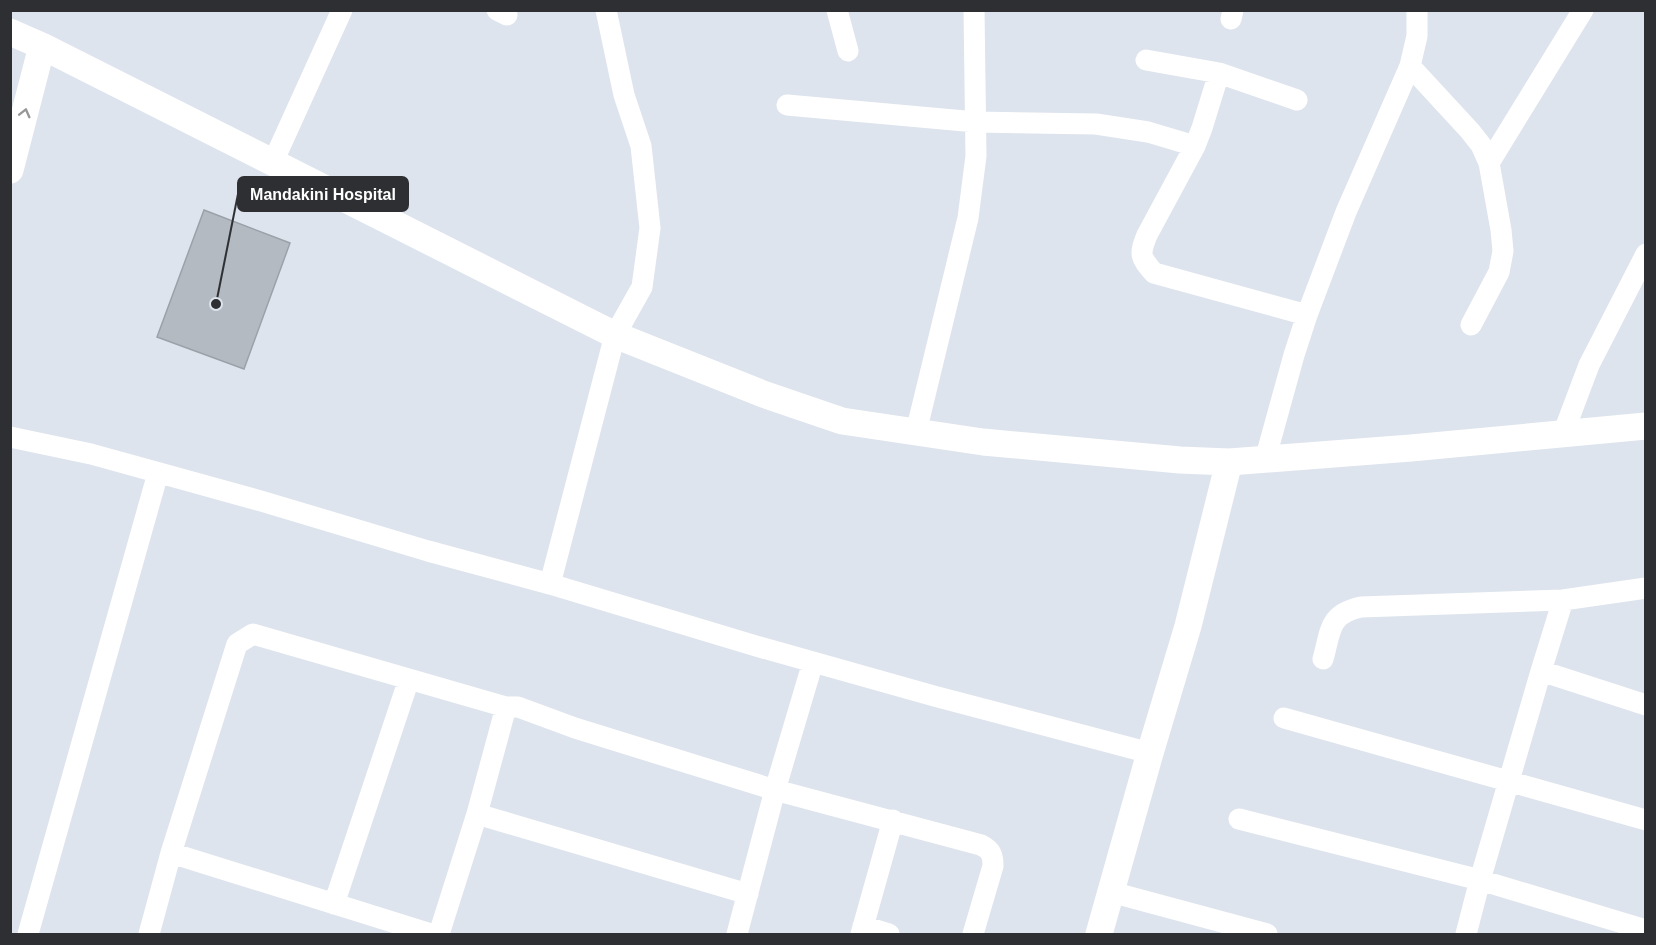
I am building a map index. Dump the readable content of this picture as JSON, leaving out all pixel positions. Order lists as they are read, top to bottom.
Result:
{
  "places": ["Mandakini Hospital"]
}
